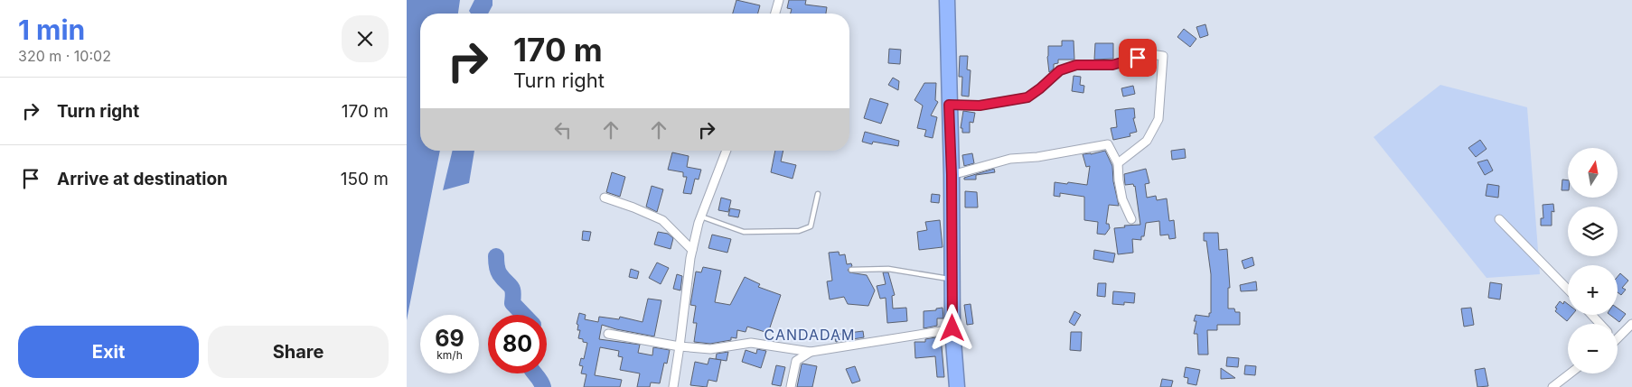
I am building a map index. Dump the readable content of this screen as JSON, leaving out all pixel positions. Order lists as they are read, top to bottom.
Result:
{
  "districts": ["CANDADAM"],
  "north": "top",
  "page": {
    "heading": ["1 min", "320 m · 10:02"],
    "turn": ["170 m", "Turn right"],
    "list": [
      {
        "name": "Turn right",
        "value": "170 m"
      },
      {
        "name": "Arrive at destination",
        "value": "150 m"
      }
    ],
    "map_buttons": ["+", "−"],
    "speed": "69 km/h",
    "limit": "80",
    "buttons": ["Exit", "Share"]
  }
}
